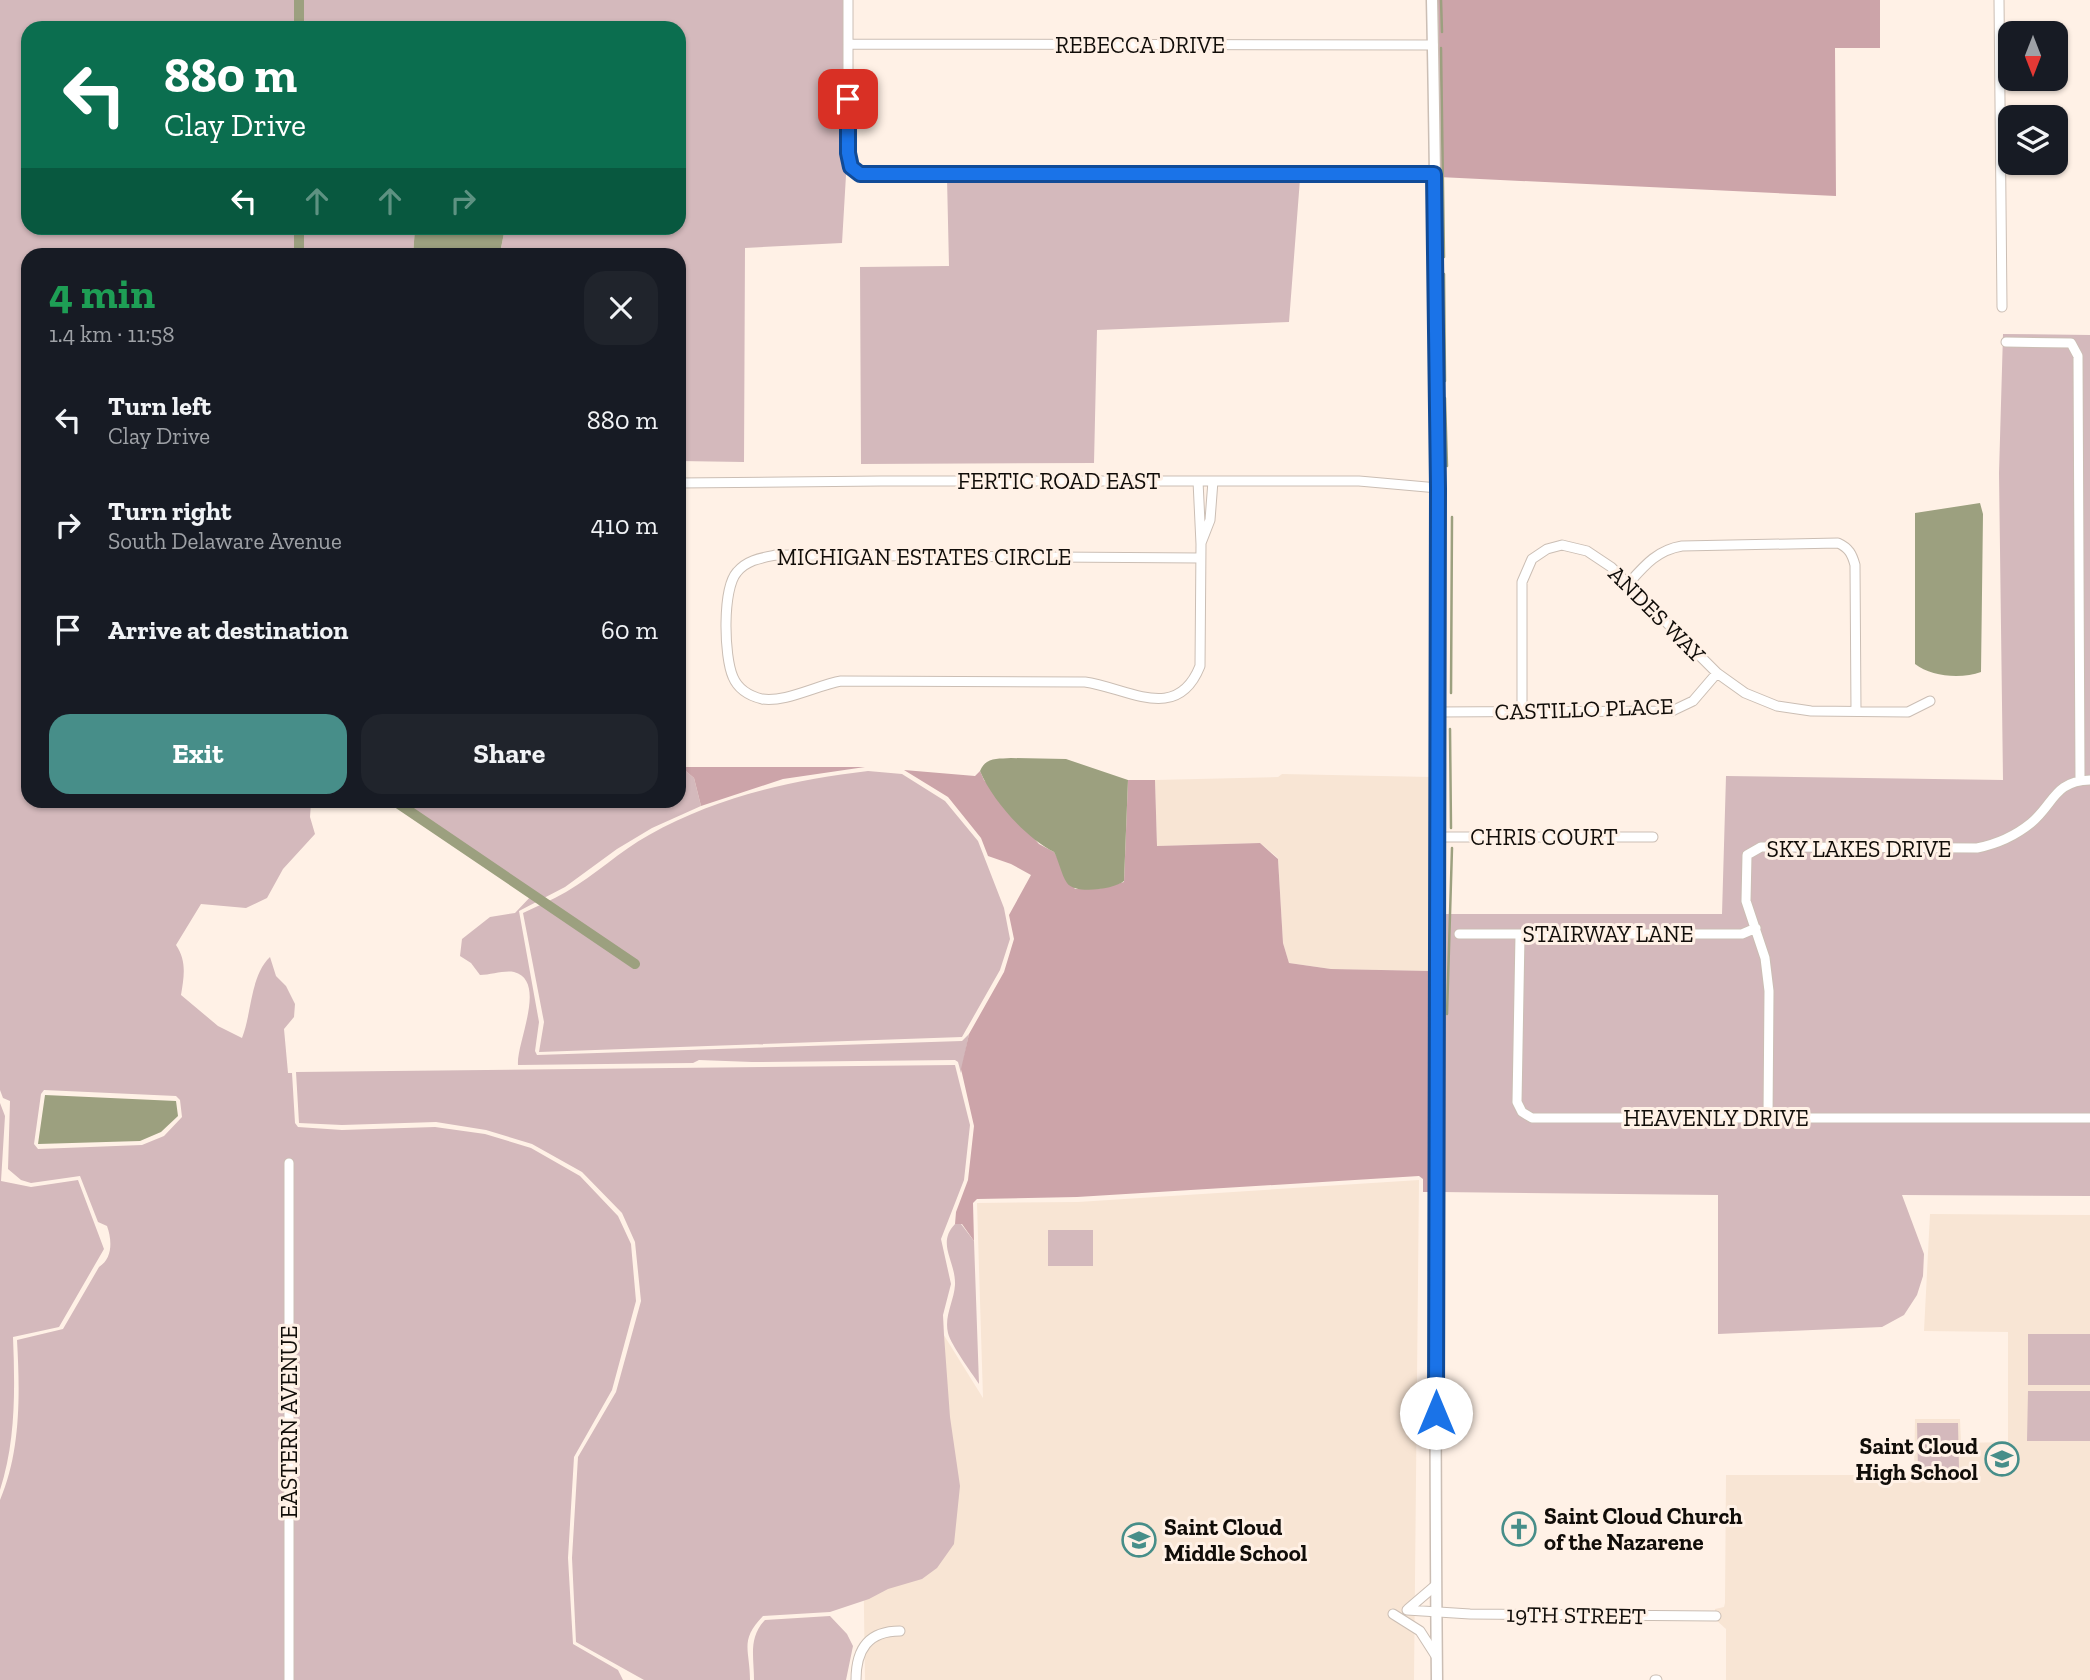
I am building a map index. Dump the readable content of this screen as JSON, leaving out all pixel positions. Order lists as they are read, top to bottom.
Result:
{
  "streets": {
    "street": [
      "REBECCA DRIVE",
      "FERTIC ROAD EAST",
      "MICHIGAN ESTATES CIRCLE",
      "ANDES WAY",
      "CASTILLO PLACE",
      "CHRIS COURT",
      "SKY LAKES DRIVE",
      "STAIRWAY LANE",
      "HEAVENLY DRIVE",
      "EASTERN AVENUE",
      "19TH STREET"
    ]
  },
  "crossings": [
    ["FERTIC ROAD EAST", "MICHIGAN ESTATES CIRCLE"],
    ["ANDES WAY", "CASTILLO PLACE"],
    ["SKY LAKES DRIVE", "STAIRWAY LANE"],
    ["SKY LAKES DRIVE", "HEAVENLY DRIVE"],
    ["STAIRWAY LANE", "HEAVENLY DRIVE"]
  ],
  "places": {
    "school or university": ["Saint Cloud High School", "Saint Cloud Middle School"],
    "church": ["Saint Cloud Church of the Nazarene"]
  },
  "north": "bottom",
  "page": {
    "turn": ["880 m", "Clay Drive"],
    "heading": ["4 min", "1.4 km · 11:58"],
    "list": [
      {
        "name": "Turn left",
        "note": "Clay Drive",
        "value": "880 m"
      },
      {
        "name": "Turn right",
        "note": "South Delaware Avenue",
        "value": "410 m"
      },
      {
        "name": "Arrive at destination",
        "value": "60 m"
      }
    ],
    "buttons": ["Exit", "Share"]
  }
}
